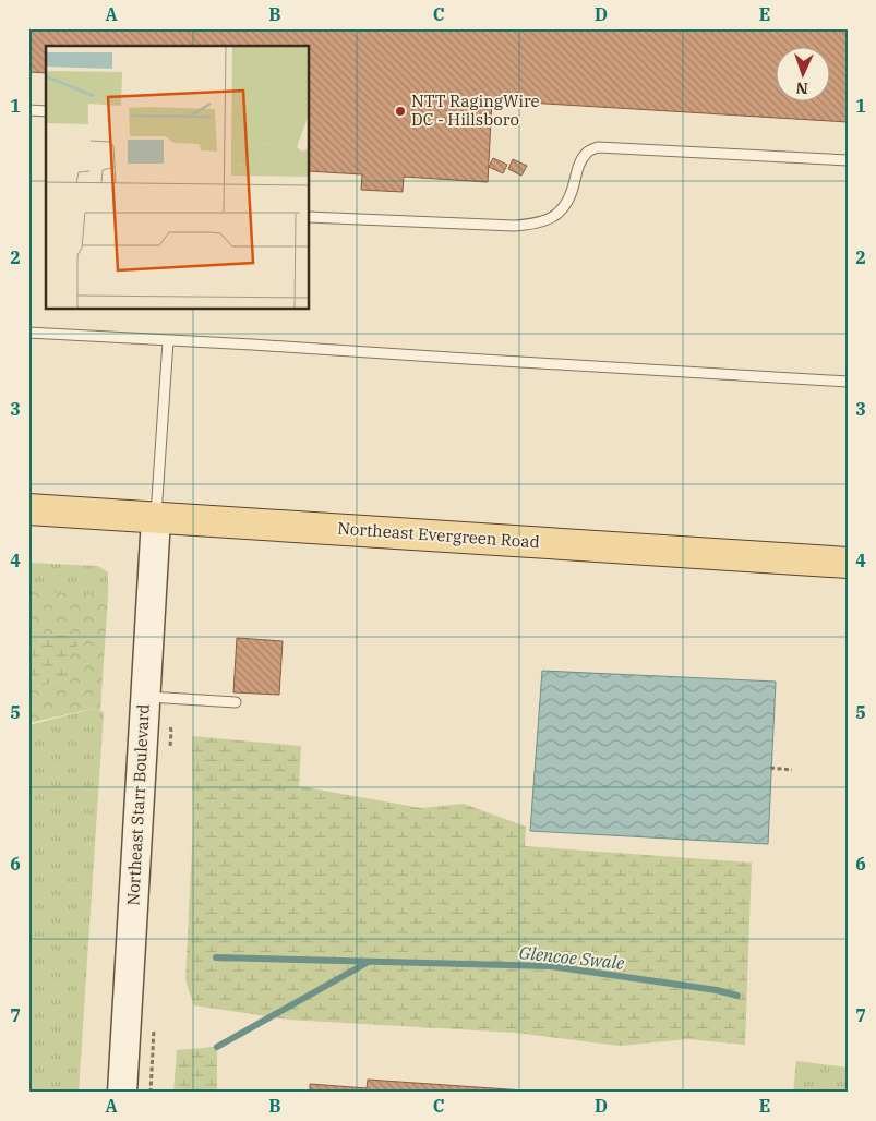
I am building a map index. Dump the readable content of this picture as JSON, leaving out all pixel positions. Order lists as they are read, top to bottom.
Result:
{
  "streets": {
    "main road": ["Northeast Evergreen Road"],
    "street": ["Northeast Starr Boulevard"]
  },
  "crossings": [
    ["Northeast Evergreen Road", "Northeast Starr Boulevard"]
  ],
  "water": ["Glencoe Swale"],
  "places": ["NTT RagingWire DC - Hillsboro"],
  "north": "bottom",
  "grid": {
    "columns": [
      "A",
      "B",
      "C",
      "D",
      "E"
    ],
    "rows": [
      "1",
      "2",
      "3",
      "4",
      "5",
      "6",
      "7"
    ]
  }
}
